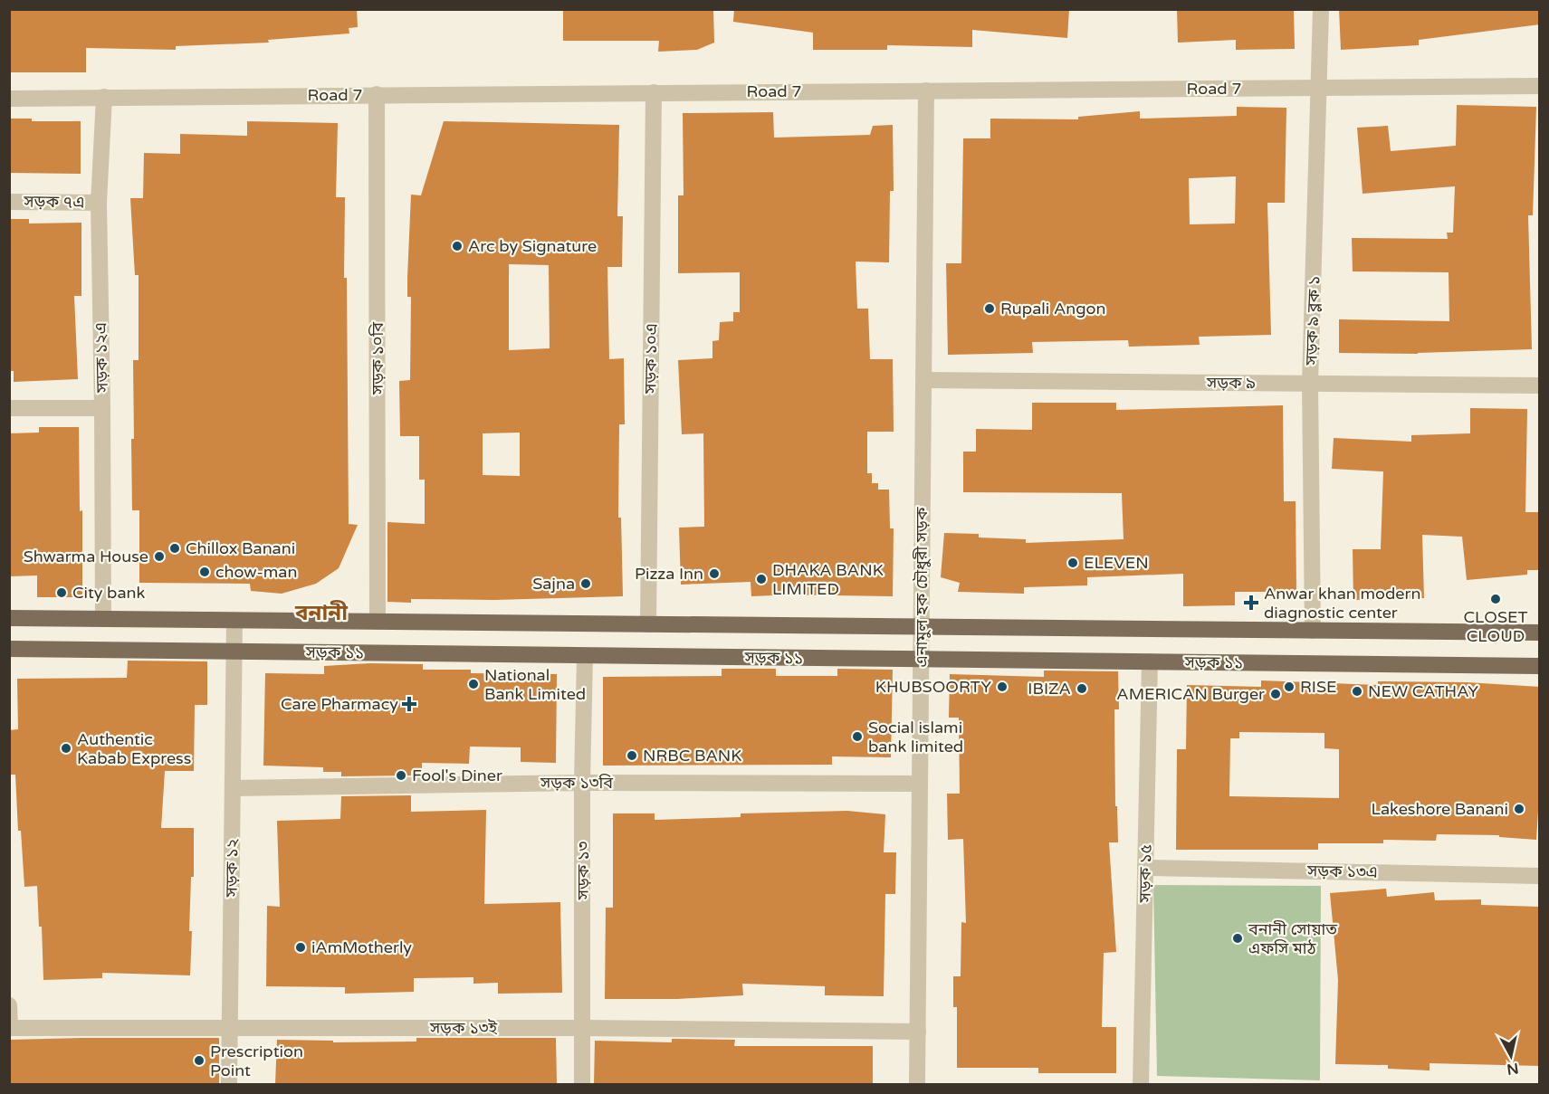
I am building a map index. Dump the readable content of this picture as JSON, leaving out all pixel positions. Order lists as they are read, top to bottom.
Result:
{
  "streets": {
    "main road": ["সড়ক ১১"],
    "street": [
      "Road 7",
      "সড়ক ৭এ",
      "সড়ক ৯ ব্লক ১",
      "সড়ক ১২এ",
      "সড়ক ১০বি",
      "সড়ক ১০এ",
      "সড়ক ৯",
      "এনামুল হক চৌধুরী সড়ক",
      "সড়ক ১৩বি",
      "সড়ক ১২",
      "সড়ক ১৩",
      "সড়ক ১৩এ",
      "সড়ক ১৫",
      "সড়ক ১৩ই"
    ]
  },
  "crossings": [
    ["Road 7", "সড়ক ৯ ব্লক ১"],
    ["Road 7", "সড়ক ১২এ"],
    ["Road 7", "সড়ক ১০বি"],
    ["Road 7", "সড়ক ১০এ"],
    ["Road 7", "এনামুল হক চৌধুরী সড়ক"],
    ["সড়ক ৭এ", "সড়ক ১২এ"],
    ["সড়ক ৯ ব্লক ১", "সড়ক ৯"],
    ["সড়ক ৯ ব্লক ১", "সড়ক ১১"],
    ["সড়ক ১২এ", "সড়ক ১১"],
    ["সড়ক ১০বি", "সড়ক ১১"],
    ["সড়ক ১০এ", "সড়ক ১১"],
    ["সড়ক ৯", "এনামুল হক চৌধুরী সড়ক"],
    ["এনামুল হক চৌধুরী সড়ক", "সড়ক ১১"],
    ["এনামুল হক চৌধুরী সড়ক", "সড়ক ১৩বি"],
    ["এনামুল হক চৌধুরী সড়ক", "সড়ক ১৩ই"],
    ["সড়ক ১১", "সড়ক ১২"],
    ["সড়ক ১১", "সড়ক ১৩"],
    ["সড়ক ১১", "সড়ক ১৫"],
    ["সড়ক ১৩বি", "সড়ক ১২"],
    ["সড়ক ১৩বি", "সড়ক ১৩"],
    ["সড়ক ১২", "সড়ক ১৩ই"],
    ["সড়ক ১৩", "সড়ক ১৩ই"],
    ["সড়ক ১৩এ", "সড়ক ১৫"]
  ],
  "districts": ["বনানী"],
  "places": {
    "other": [
      "Arc by Signature",
      "Rupali Angon",
      "Chillox Banani",
      "Shwarma House",
      "ELEVEN",
      "chow-man",
      "Pizza Inn",
      "DHAKA BANK LIMITED",
      "Sajna",
      "City bank",
      "CLOSET CLOUD",
      "National Bank Limited",
      "KHUBSOORTY",
      "RISE",
      "IBIZA",
      "NEW CATHAY",
      "AMERICAN Burger",
      "Social islami bank limited",
      "Authentic Kabab Express",
      "NRBC BANK",
      "Fool's Diner",
      "Lakeshore Banani",
      "বনানী সোয়াত এফসি মাঠ",
      "iAmMotherly",
      "Prescription Point"
    ],
    "health": ["Anwar khan modern diagnostic center", "Care Pharmacy"]
  },
  "north": "bottom"
}
